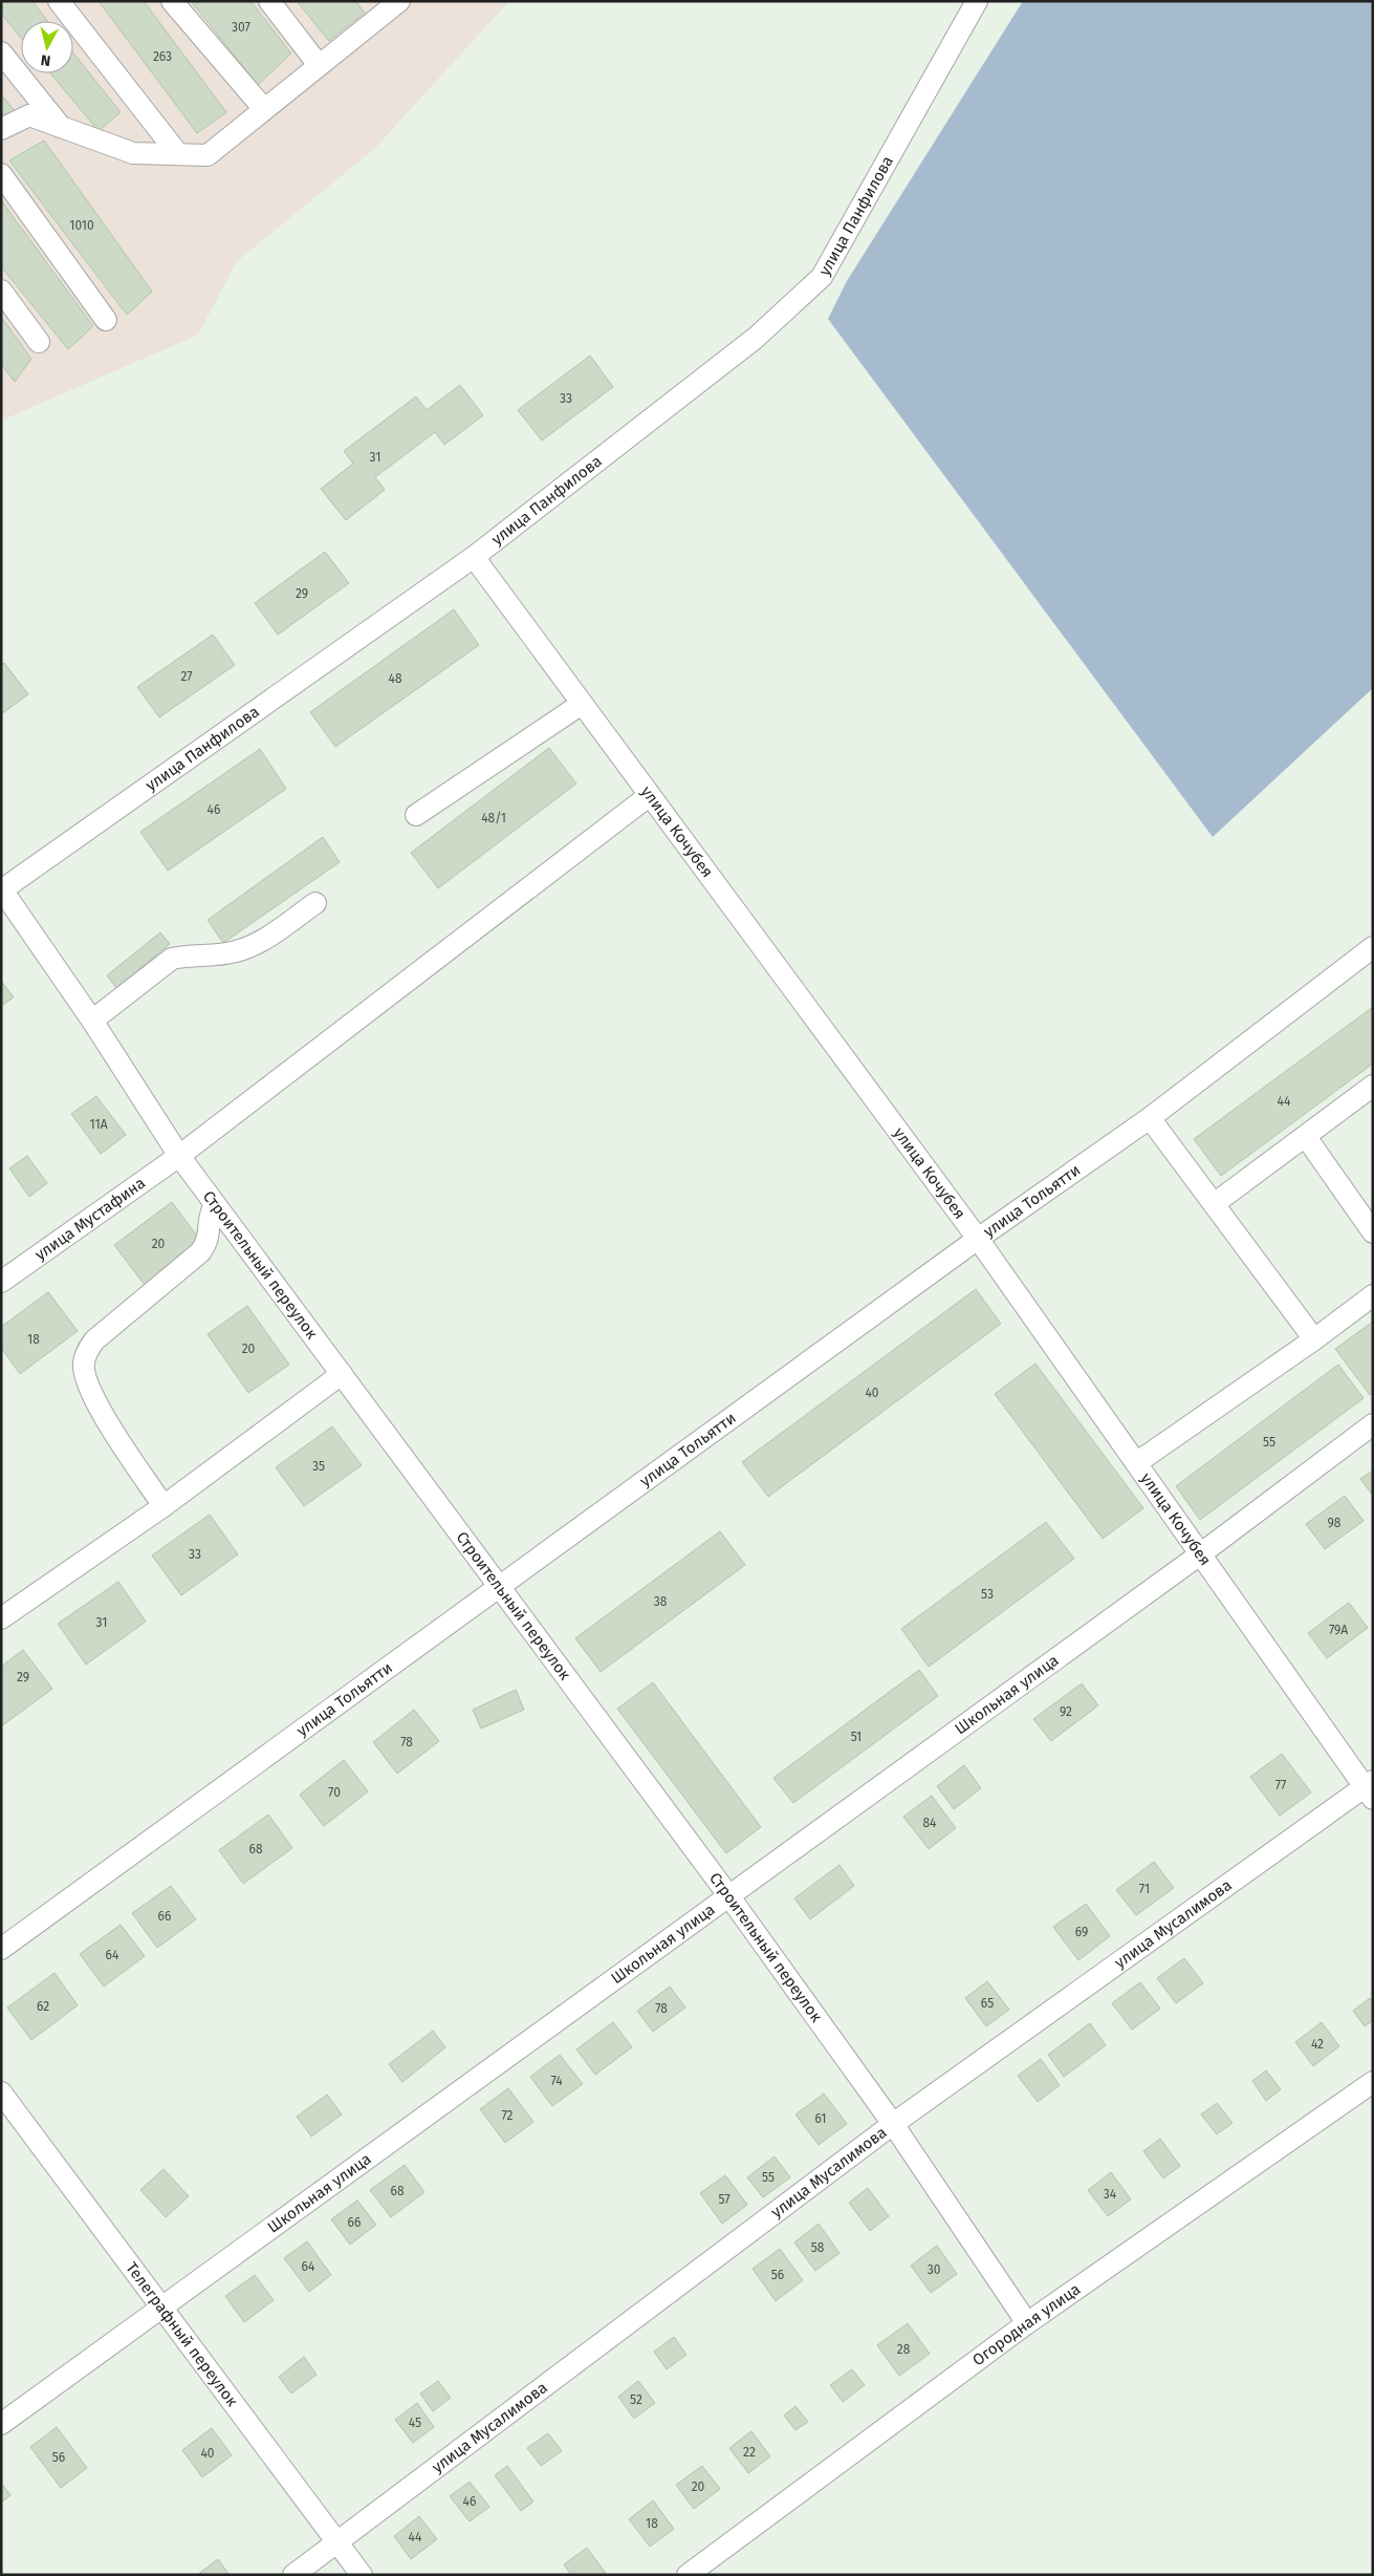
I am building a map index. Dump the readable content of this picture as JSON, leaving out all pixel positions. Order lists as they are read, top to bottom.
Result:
{
  "streets": {
    "street": [
      "улица Панфилова",
      "улица Кочубея",
      "улица Тольятти",
      "улица Мустафина",
      "Строительный переулок",
      "Школьная улица",
      "улица Мусалимова",
      "Огородная улица",
      "Телеграфный переулок"
    ]
  },
  "crossings": [
    ["улица Панфилова", "улица Кочубея"],
    ["улица Панфилова", "Строительный переулок"],
    ["улица Кочубея", "улица Тольятти"],
    ["улица Кочубея", "улица Мустафина"],
    ["улица Кочубея", "Школьная улица"],
    ["улица Кочубея", "улица Мусалимова"],
    ["улица Тольятти", "Строительный переулок"],
    ["улица Мустафина", "Строительный переулок"],
    ["Строительный переулок", "Школьная улица"],
    ["Строительный переулок", "улица Мусалимова"],
    ["Строительный переулок", "Огородная улица"],
    ["Школьная улица", "Телеграфный переулок"],
    ["улица Мусалимова", "Телеграфный переулок"]
  ],
  "house_numbers": [
    "307",
    "263",
    "1010",
    "33",
    "31",
    "29",
    "27",
    "48",
    "46",
    "48/1",
    "44",
    "11А",
    "20",
    "18",
    "20",
    "40",
    "55",
    "35",
    "98",
    "33",
    "53",
    "38",
    "31",
    "79А",
    "29",
    "92",
    "51",
    "78",
    "77",
    "70",
    "84",
    "68",
    "71",
    "66",
    "69",
    "64",
    "65",
    "62",
    "78",
    "42",
    "74",
    "72",
    "61",
    "55",
    "68",
    "34",
    "57",
    "66",
    "58",
    "64",
    "30",
    "56",
    "28",
    "52",
    "45",
    "22",
    "40",
    "56",
    "20",
    "46",
    "18",
    "44"
  ],
  "north": "bottom"
}
